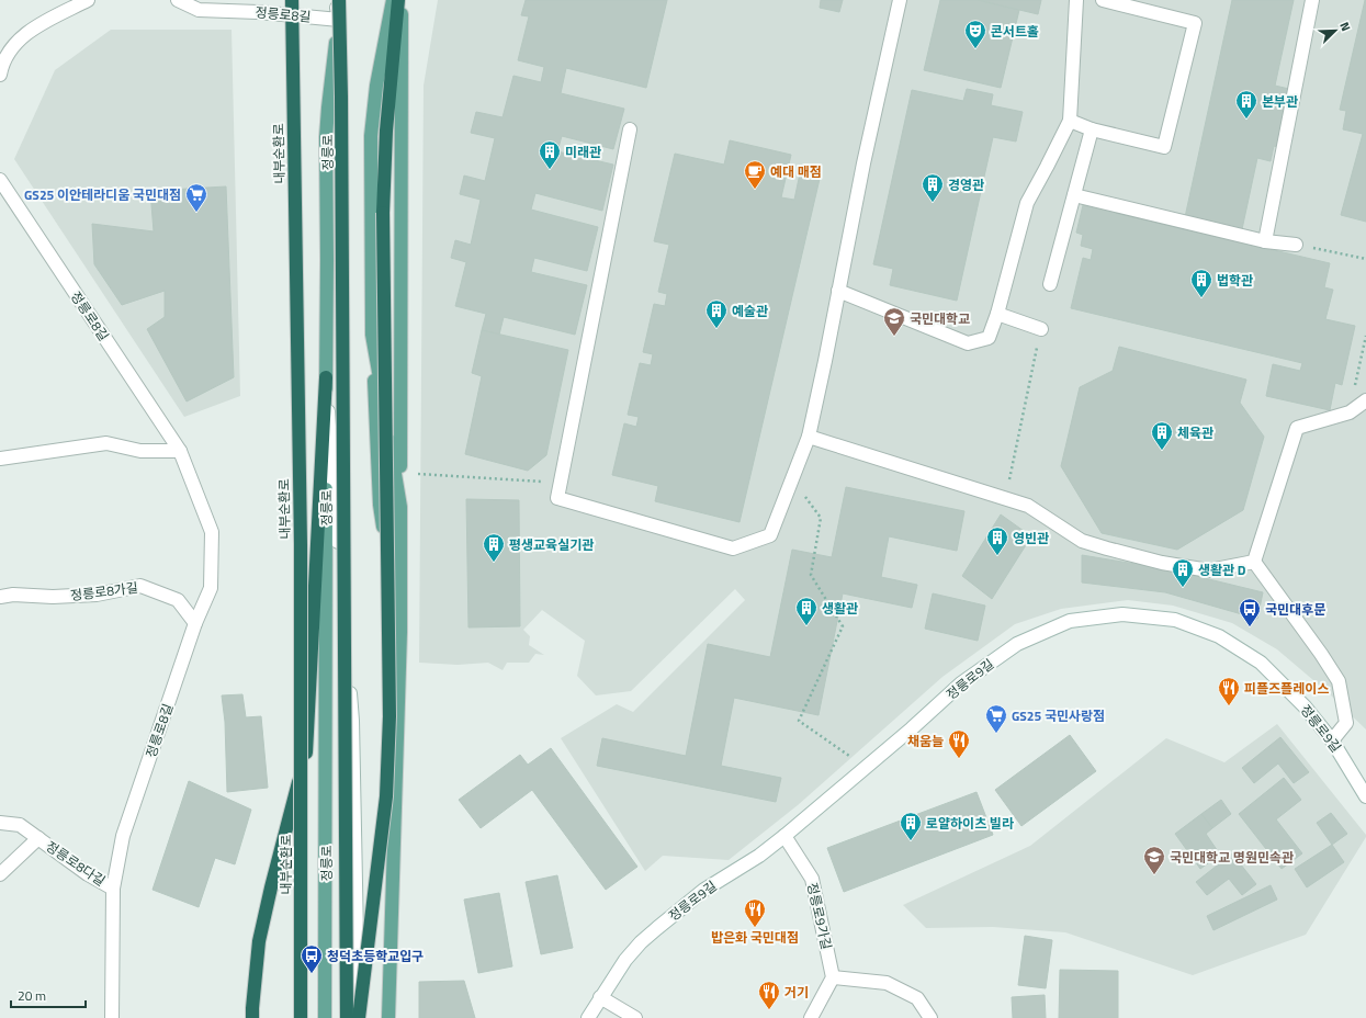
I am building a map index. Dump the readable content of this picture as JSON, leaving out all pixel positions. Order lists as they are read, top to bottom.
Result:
{
  "streets": {
    "highway": ["내부순환로"],
    "main road": ["정릉로"],
    "street": [
      "정릉로8길",
      "정릉로8가길",
      "정릉로9길",
      "정릉로8다길",
      "정릉로9가길"
    ]
  },
  "crossings": [
    ["정릉로8길", "정릉로"],
    ["정릉로8길", "정릉로8가길"],
    ["정릉로8길", "정릉로8다길"],
    ["정릉로9길", "정릉로9가길"]
  ],
  "places": {
    "theatre": ["콘서트홀"],
    "building": [
      "본부관",
      "미래관",
      "경영관",
      "법학관",
      "예술관",
      "체육관",
      "영빈관",
      "평생교육실기관",
      "생활관 D",
      "생활관",
      "로얄하이츠 빌라"
    ],
    "cafe": ["예대 매점"],
    "supermarket": ["GS25 이안테라디움 국민대점", "GS25 국민사랑점"],
    "school or university": ["국민대학교", "국민대학교 명원민속관"],
    "bus stop": ["국민대후문", "청덕초등학교입구"],
    "restaurant": [
      "피플즈플레이스",
      "채움늘",
      "밥은화 국민대점",
      "거기"
    ]
  },
  "scale_bar": "20 m",
  "north": "top right"
}
